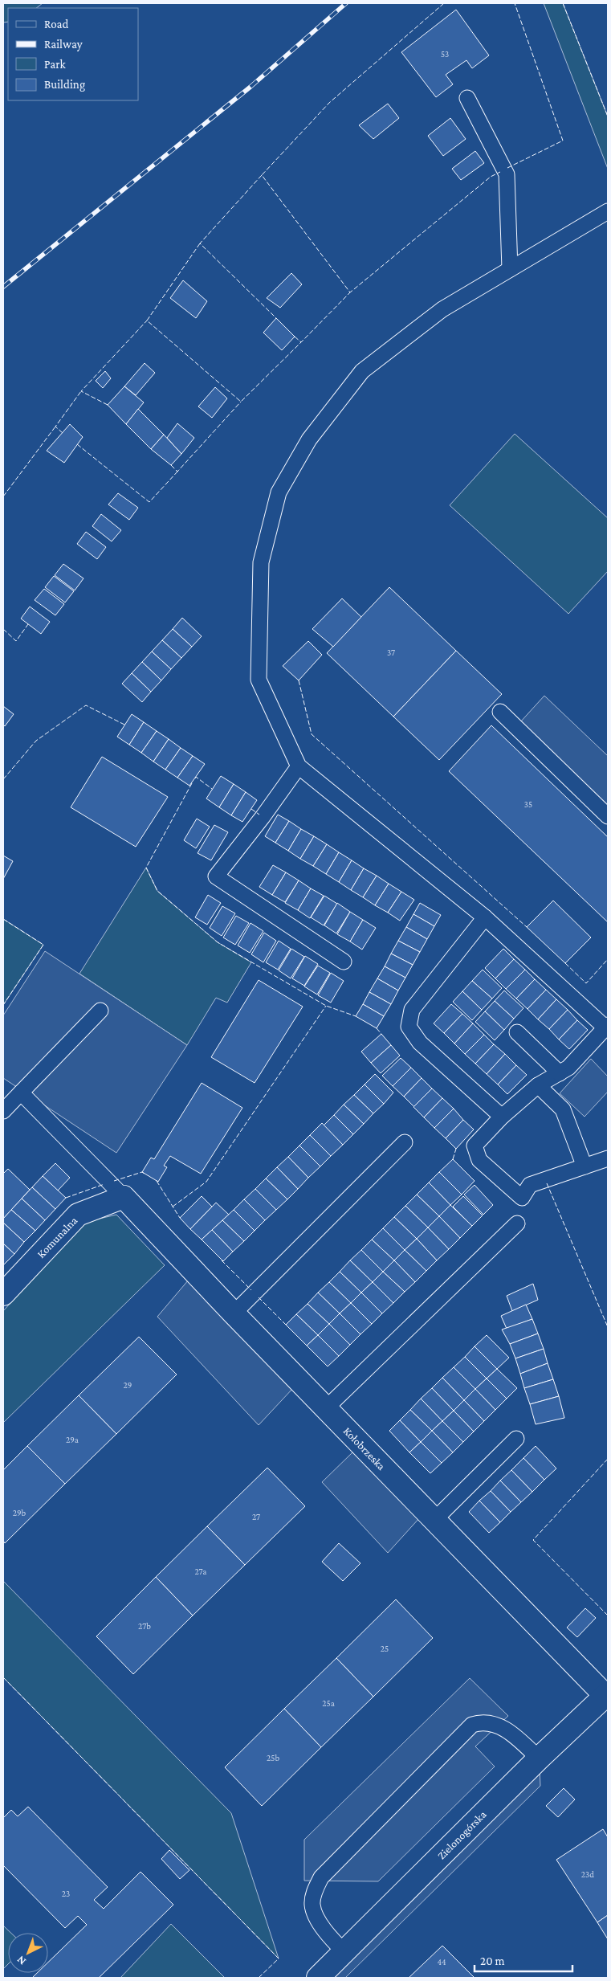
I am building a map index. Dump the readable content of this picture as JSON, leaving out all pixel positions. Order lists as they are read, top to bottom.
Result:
{
  "streets": {
    "street": ["Komunalna", "Kołobrzeska", "Zielonogórska"]
  },
  "crossings": [
    ["Komunalna", "Kołobrzeska"],
    ["Kołobrzeska", "Zielonogórska"]
  ],
  "house_numbers": [
    "53",
    "37",
    "35",
    "29",
    "29a",
    "29b",
    "27",
    "27a",
    "27b",
    "25",
    "25a",
    "25b",
    "23d",
    "23",
    "44"
  ],
  "legend": [
    "Road",
    "Railway",
    "Park",
    "Building"
  ],
  "scale_bar": "20 m",
  "north": "bottom left"
}
